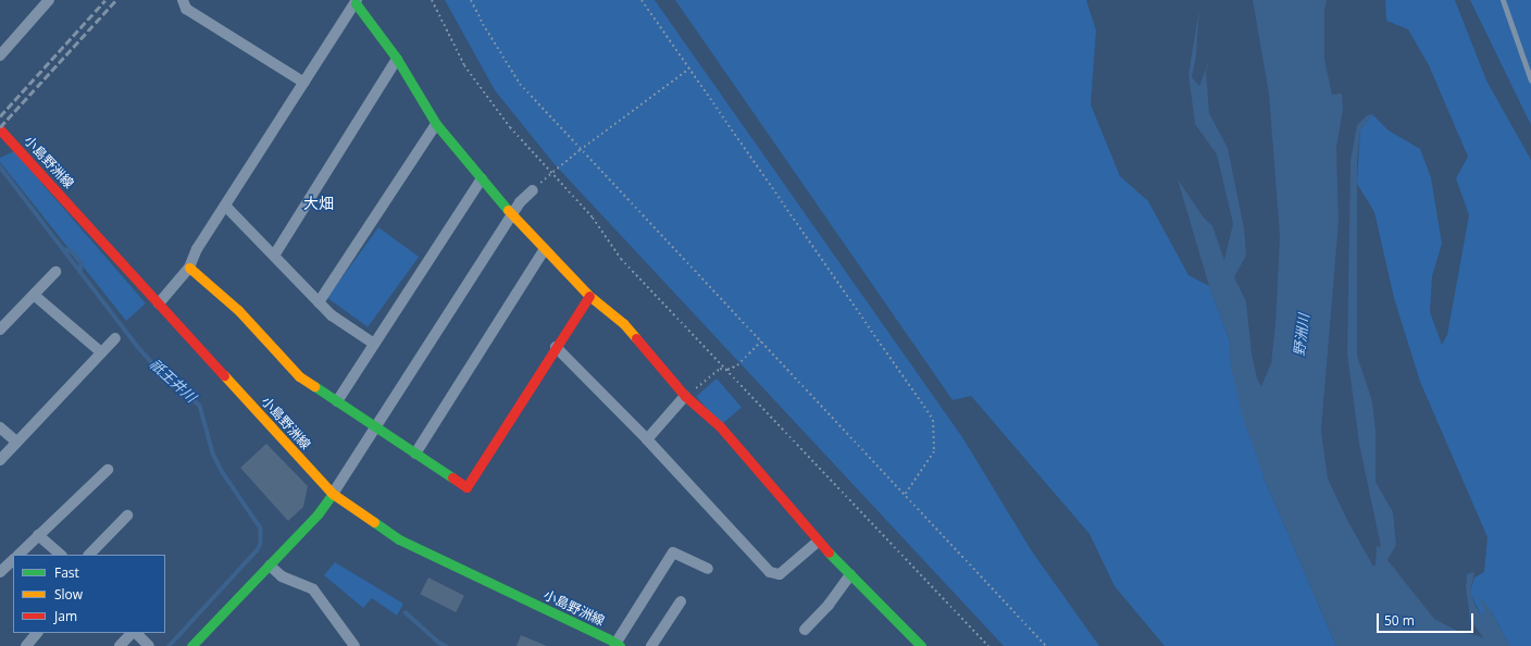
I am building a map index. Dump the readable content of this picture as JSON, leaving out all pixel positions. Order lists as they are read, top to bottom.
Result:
{
  "streets": {
    "street": ["小島野洲線"]
  },
  "districts": ["大畑"],
  "water": ["野洲川", "祇王井川"],
  "legend": ["Fast", "Slow", "Jam"],
  "scale_bar": "50 m"
}
